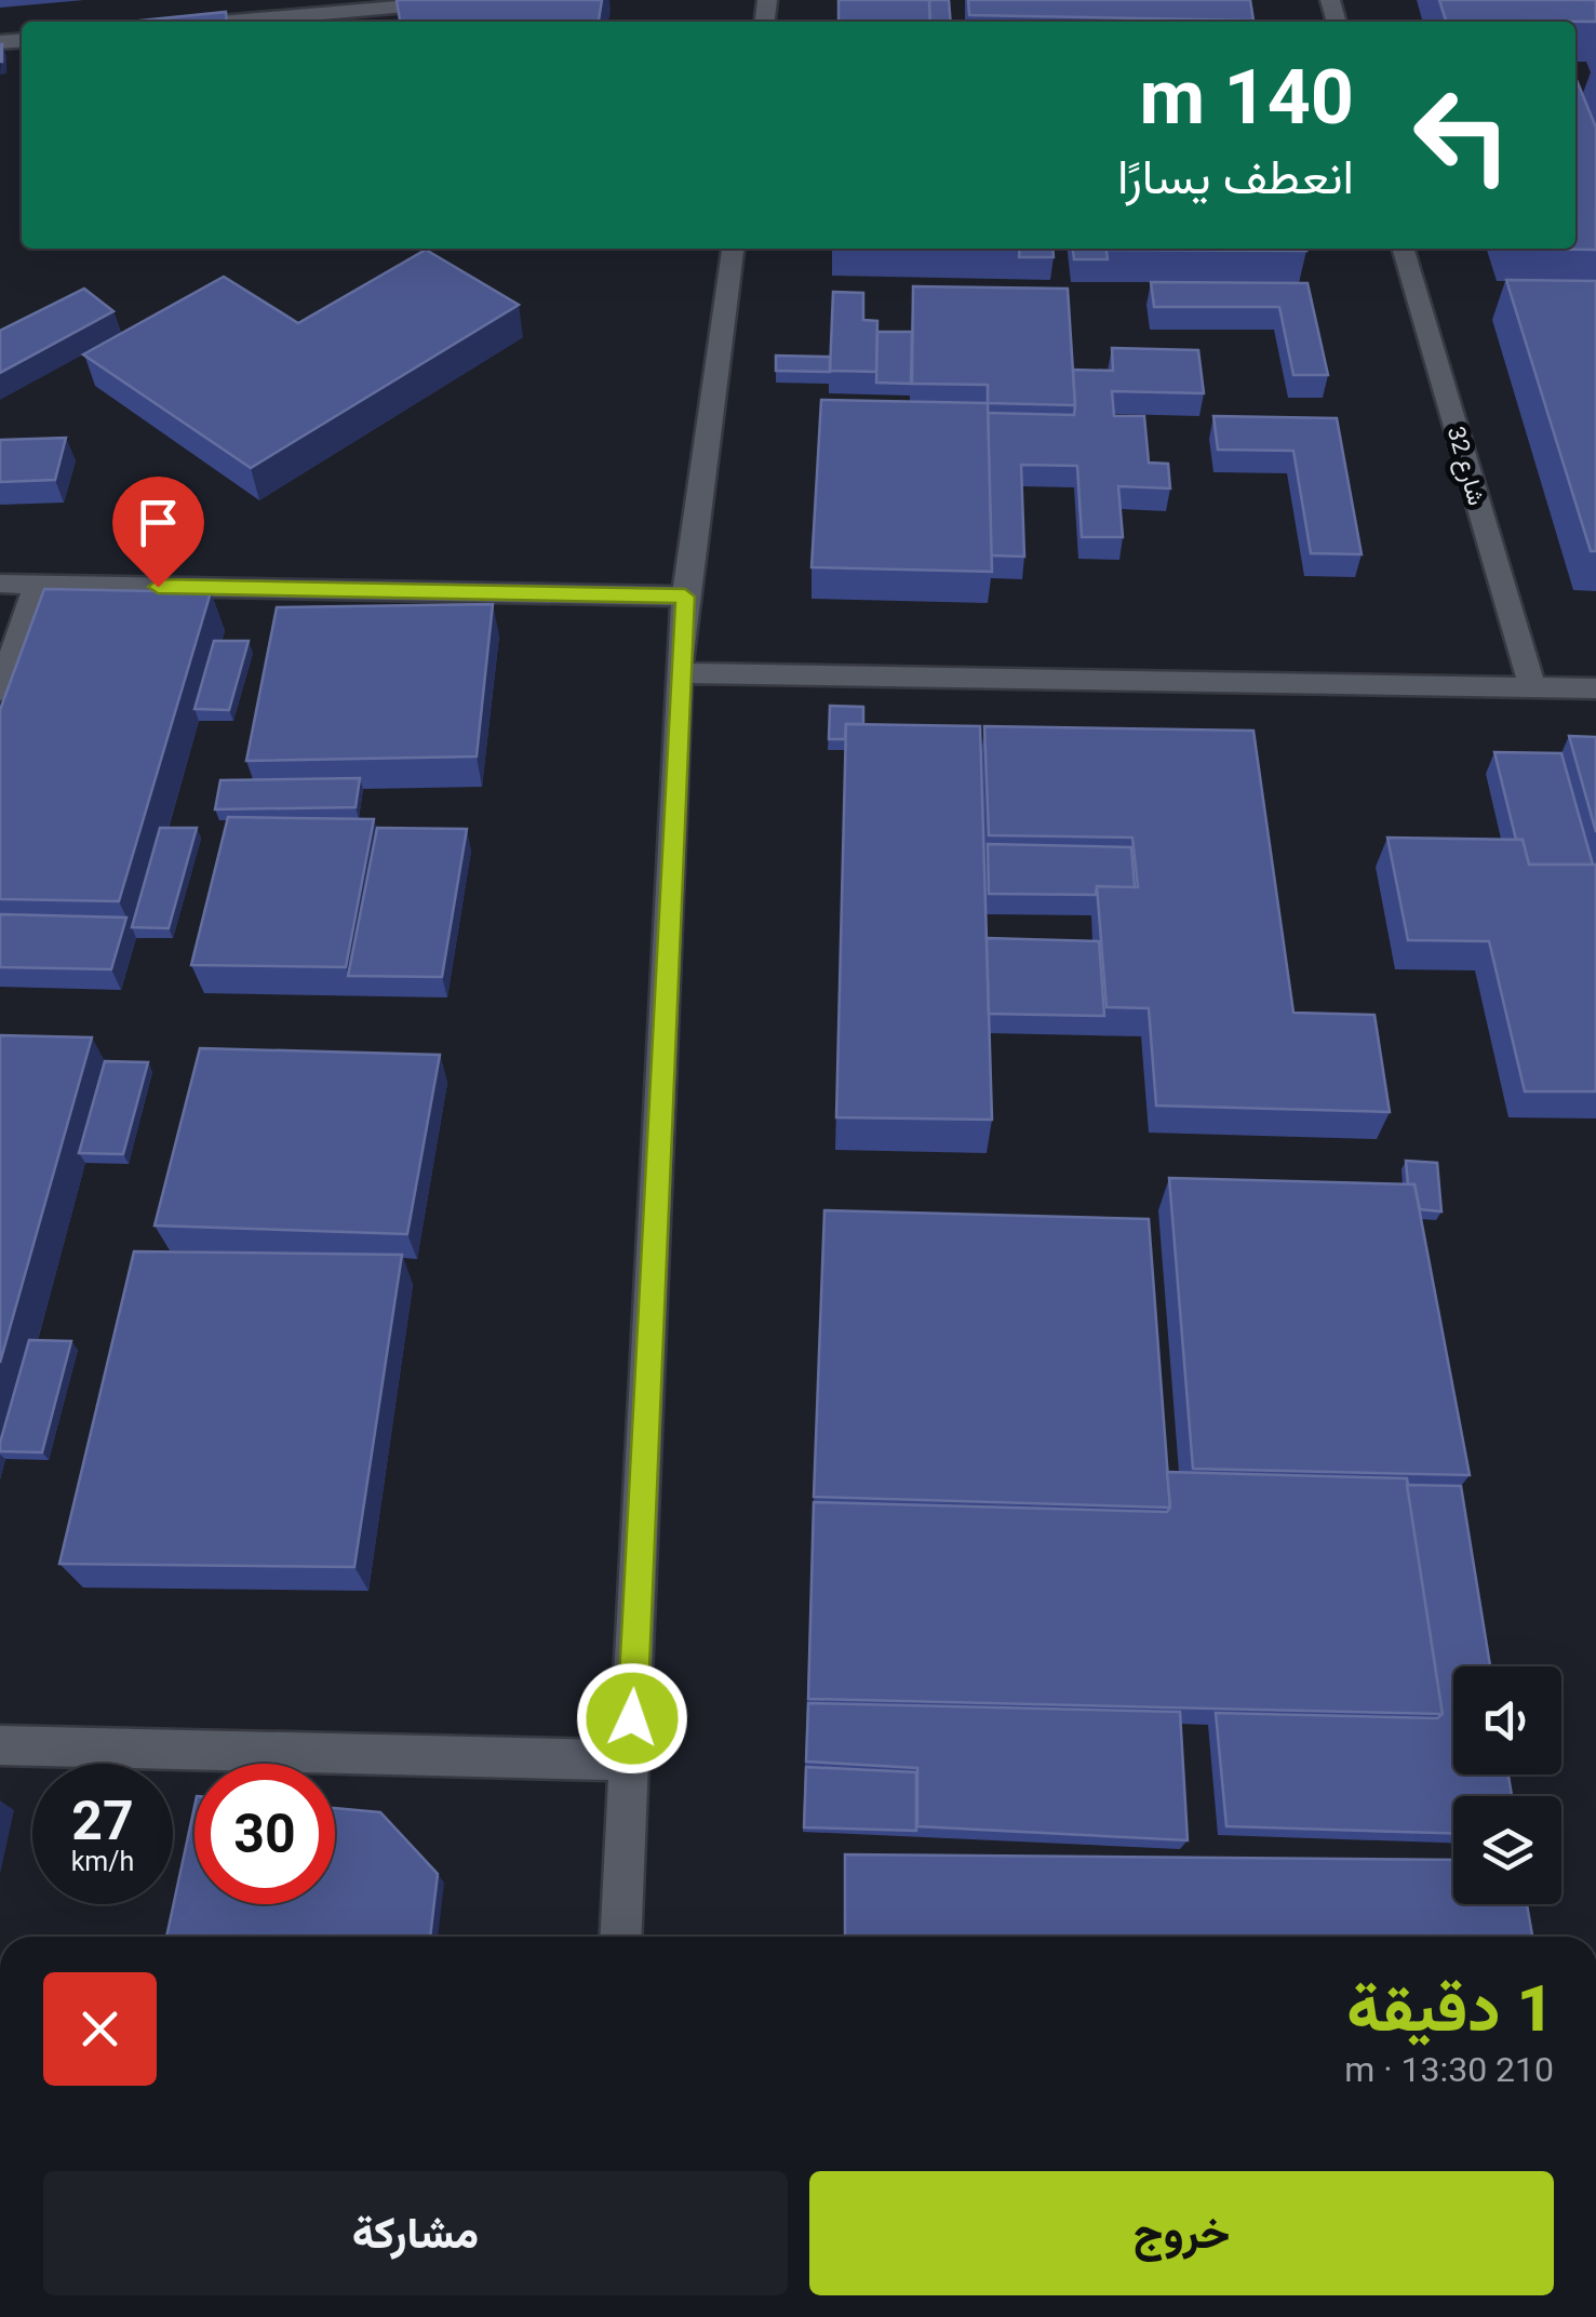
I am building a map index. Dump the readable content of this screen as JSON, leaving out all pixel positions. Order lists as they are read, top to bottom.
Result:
{
  "streets": {
    "street": ["شارع 32"]
  },
  "page": {
    "turn": ["140 m", "انعطف يسارًا"],
    "speed": "27 km/h",
    "limit": "30",
    "heading": ["1 دقيقة", "210 m · 13:30"],
    "buttons": ["خروج", "مشاركة"]
  }
}
